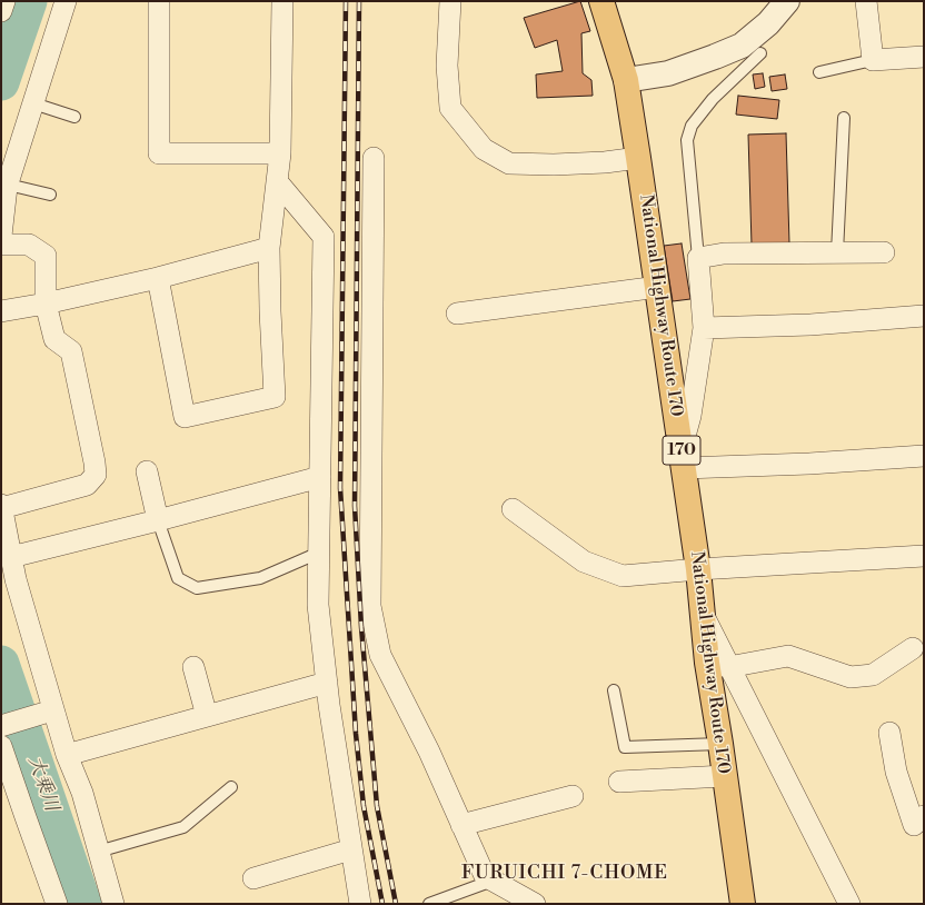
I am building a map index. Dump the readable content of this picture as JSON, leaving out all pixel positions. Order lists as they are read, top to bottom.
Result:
{
  "streets": {
    "highway": ["National Highway Route 170", "170"]
  },
  "districts": ["FURUICHI 7-CHOME"],
  "water": ["大乗川"]
}
